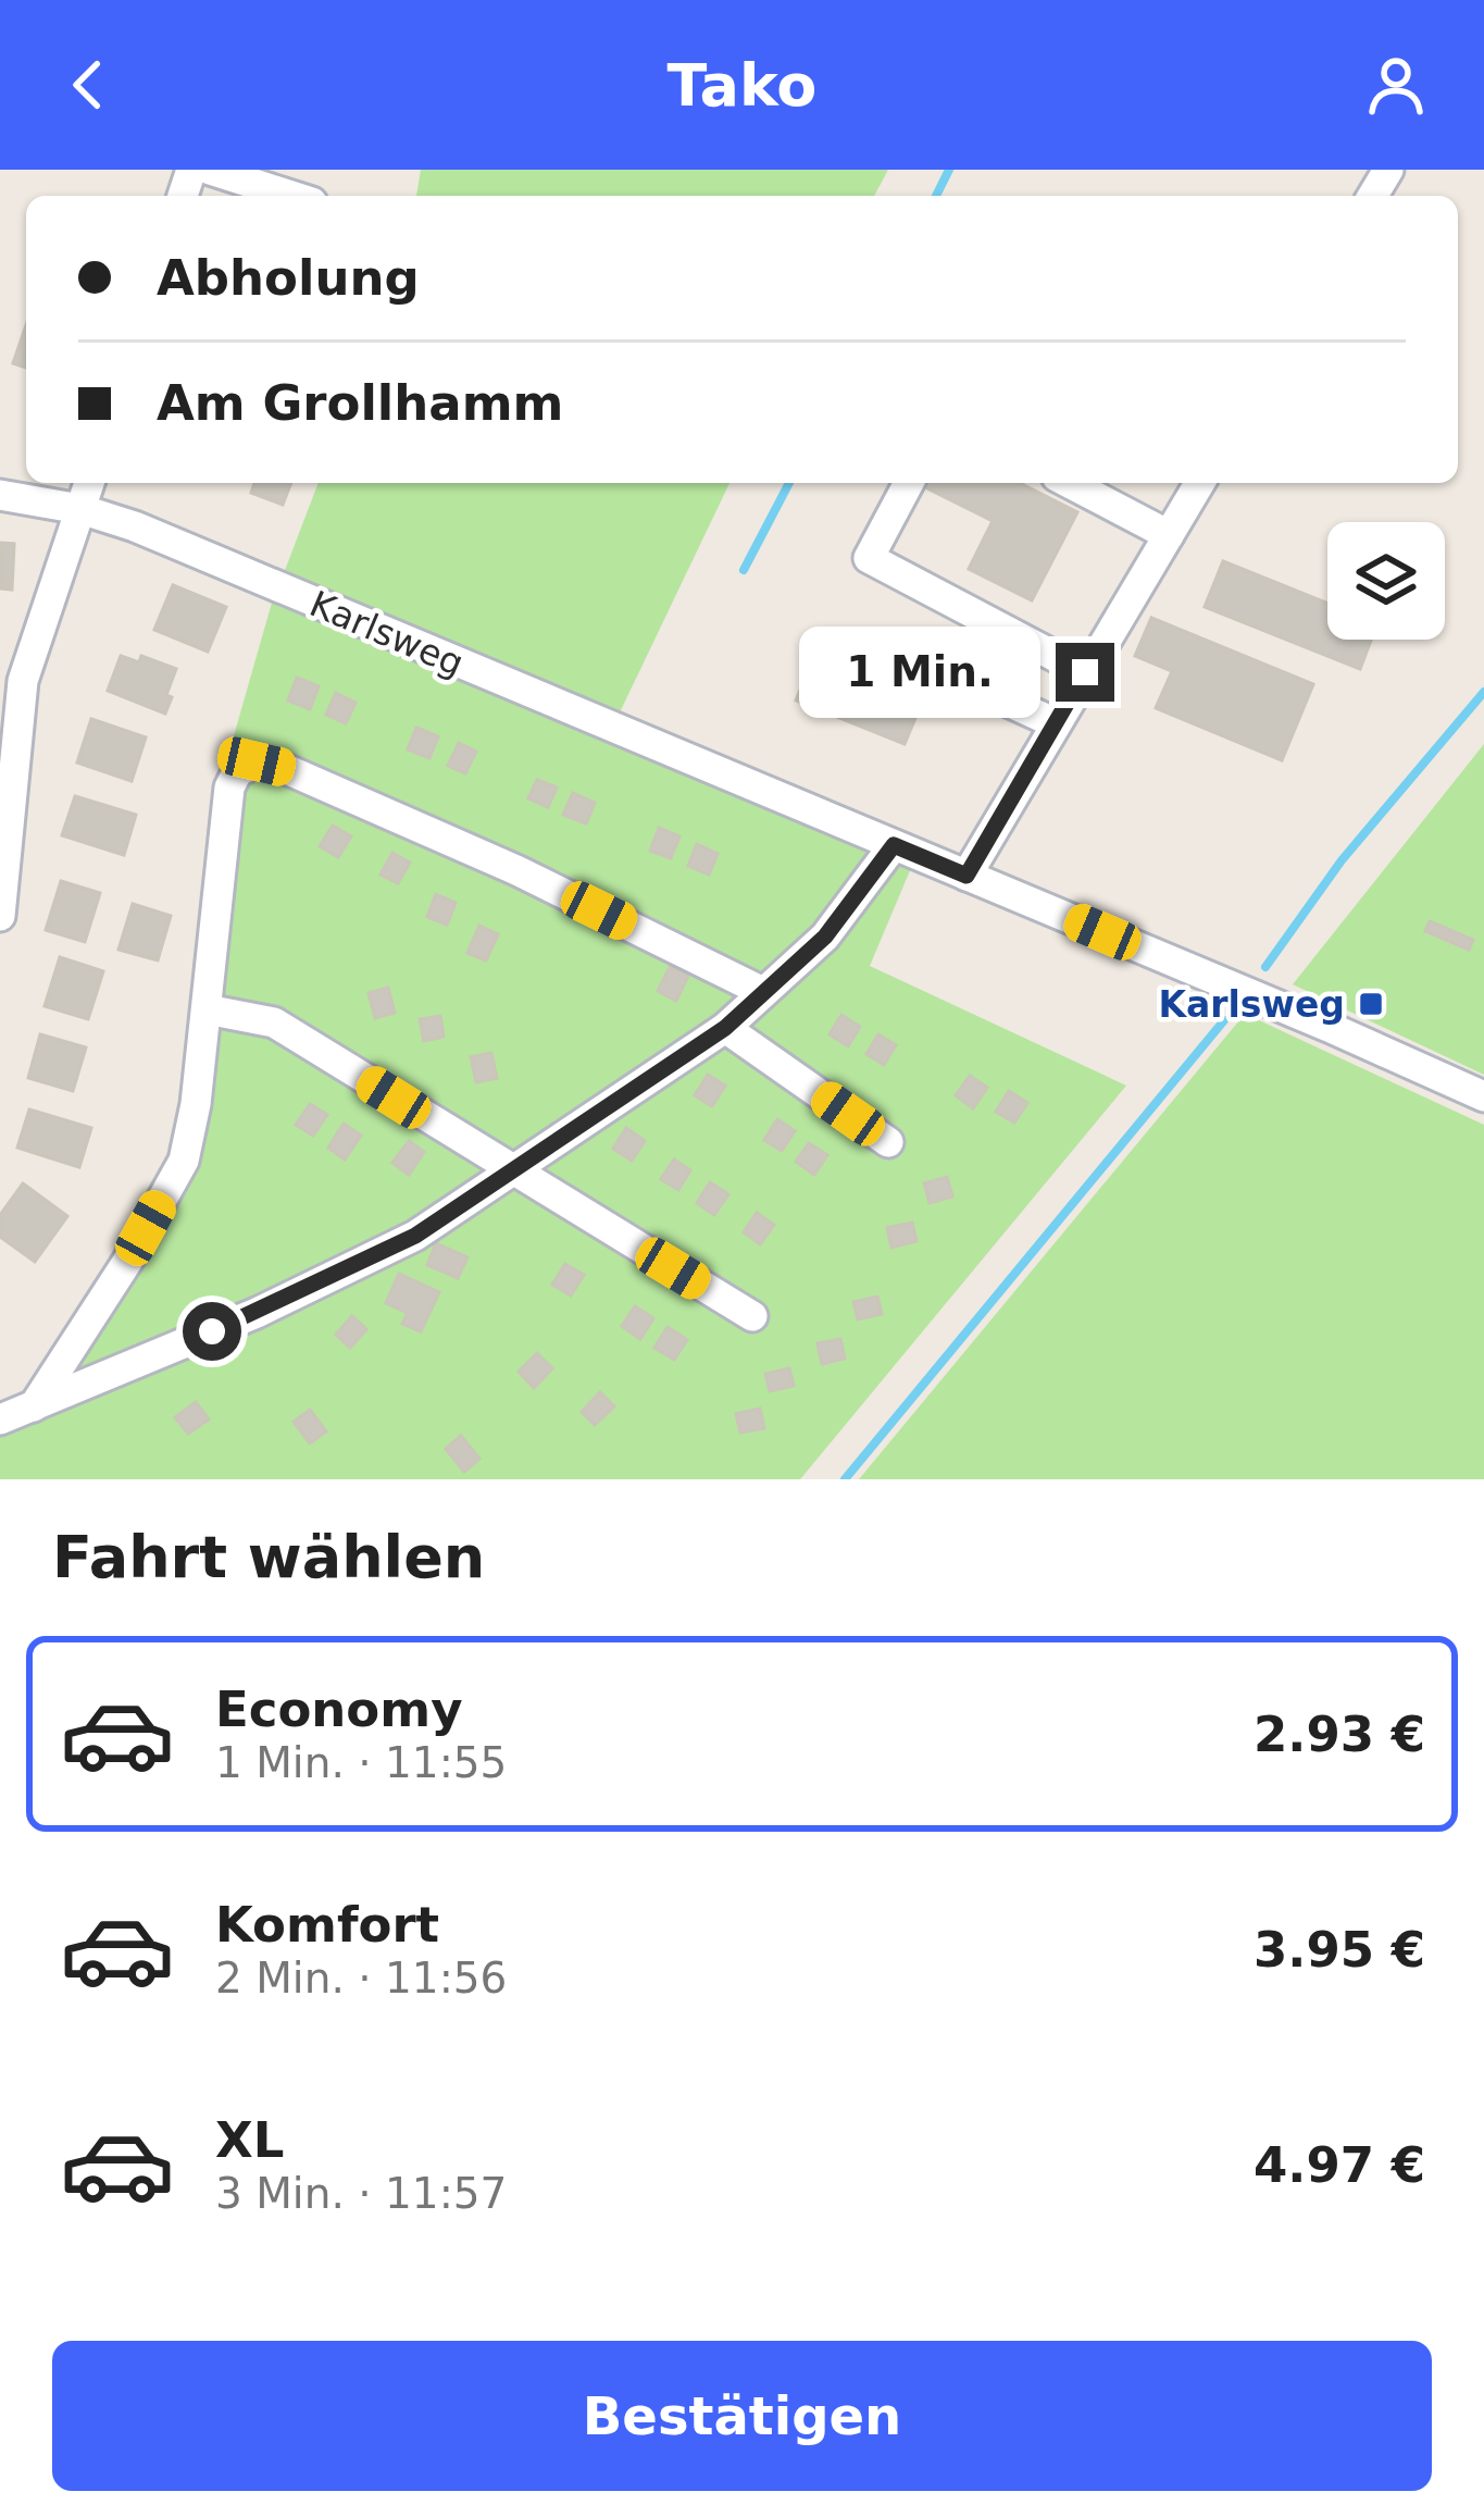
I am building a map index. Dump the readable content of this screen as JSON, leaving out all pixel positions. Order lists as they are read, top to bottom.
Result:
{
  "streets": {
    "street": ["Karlsweg"]
  },
  "places": {
    "transit": ["Karlsweg"]
  },
  "page": {
    "header": "Tako",
    "banner": ["Abholung", "Am Grollhamm"],
    "bubble": "1 Min.",
    "heading": "Fahrt wählen",
    "list": [
      {
        "name": "Economy",
        "note": "1 Min. · 11:55",
        "value": "2.93 €"
      },
      {
        "name": "Komfort",
        "note": "2 Min. · 11:56",
        "value": "3.95 €"
      },
      {
        "name": "XL",
        "note": "3 Min. · 11:57",
        "value": "4.97 €"
      }
    ],
    "buttons": "Bestätigen"
  }
}
